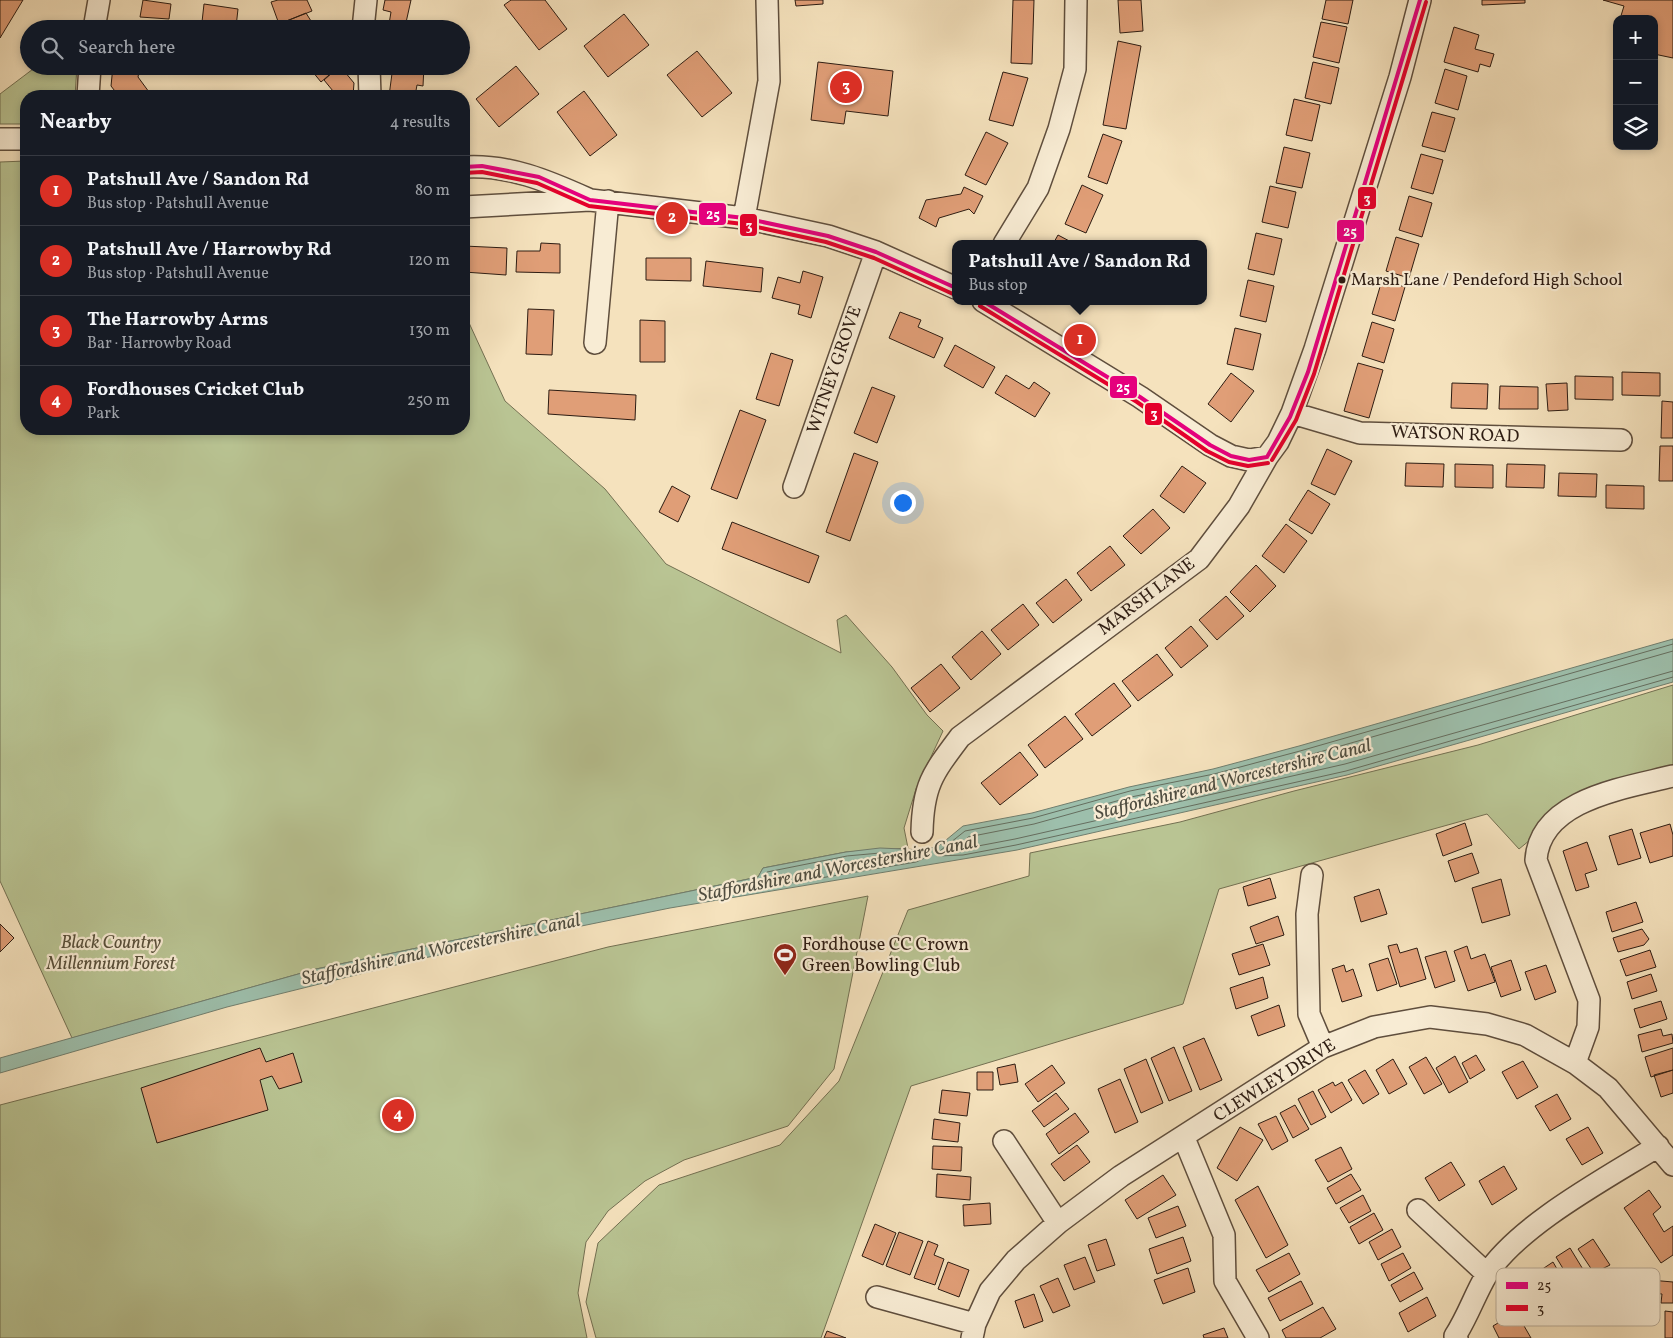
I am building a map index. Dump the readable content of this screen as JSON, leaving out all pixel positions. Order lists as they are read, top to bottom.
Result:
{
  "streets": {
    "street": [
      "WITNEY GROVE",
      "WATSON ROAD",
      "MARSH LANE",
      "CLEWLEY DRIVE"
    ]
  },
  "crossings": [
    ["WATSON ROAD", "MARSH LANE"]
  ],
  "water": ["Staffordshire and Worcestershire Canal"],
  "parks": ["Black Country Millennium Forest"],
  "places": {
    "other": ["Marsh Lane / Pendeford High School"],
    "sports": ["Fordhouse CC Crown Green Bowling Club"]
  },
  "lines": ["transit line 25", "transit line 3"],
  "legend": ["25", "3"],
  "page": {
    "map_buttons": ["+", "−"],
    "search": "Search here",
    "pins": [
      "3",
      "2",
      "1",
      "4"
    ],
    "heading": ["Nearby", "4 results"],
    "list": [
      {
        "mark": "1",
        "name": "Patshull Ave / Sandon Rd",
        "note": "Bus stop · Patshull Avenue",
        "value": "80 m"
      },
      {
        "mark": "2",
        "name": "Patshull Ave / Harrowby Rd",
        "note": "Bus stop · Patshull Avenue",
        "value": "120 m"
      },
      {
        "mark": "3",
        "name": "The Harrowby Arms",
        "note": "Bar · Harrowby Road",
        "value": "130 m"
      },
      {
        "mark": "4",
        "name": "Fordhouses Cricket Club",
        "note": "Park",
        "value": "250 m"
      }
    ],
    "popup": ["Patshull Ave / Sandon Rd", "Bus stop"]
  }
}
